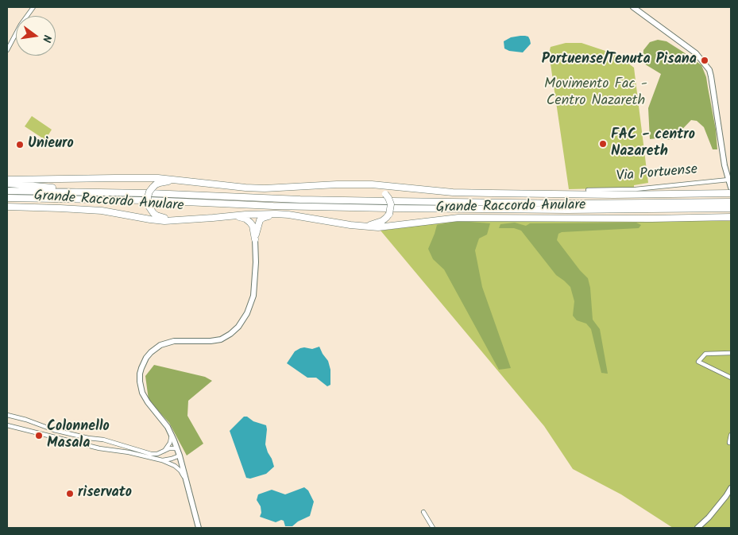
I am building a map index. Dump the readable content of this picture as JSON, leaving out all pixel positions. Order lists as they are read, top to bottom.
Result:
{
  "streets": {
    "highway": ["Grande Raccordo Anulare"],
    "street": ["Via Portuense"]
  },
  "parks": ["Movimento Fac - Centro Nazareth"],
  "places": [
    "Portuense/Tenuta Pisana",
    "FAC - centro Nazareth",
    "Unieuro",
    "Colonnello Masala",
    "riservato"
  ],
  "north": "right"
}
